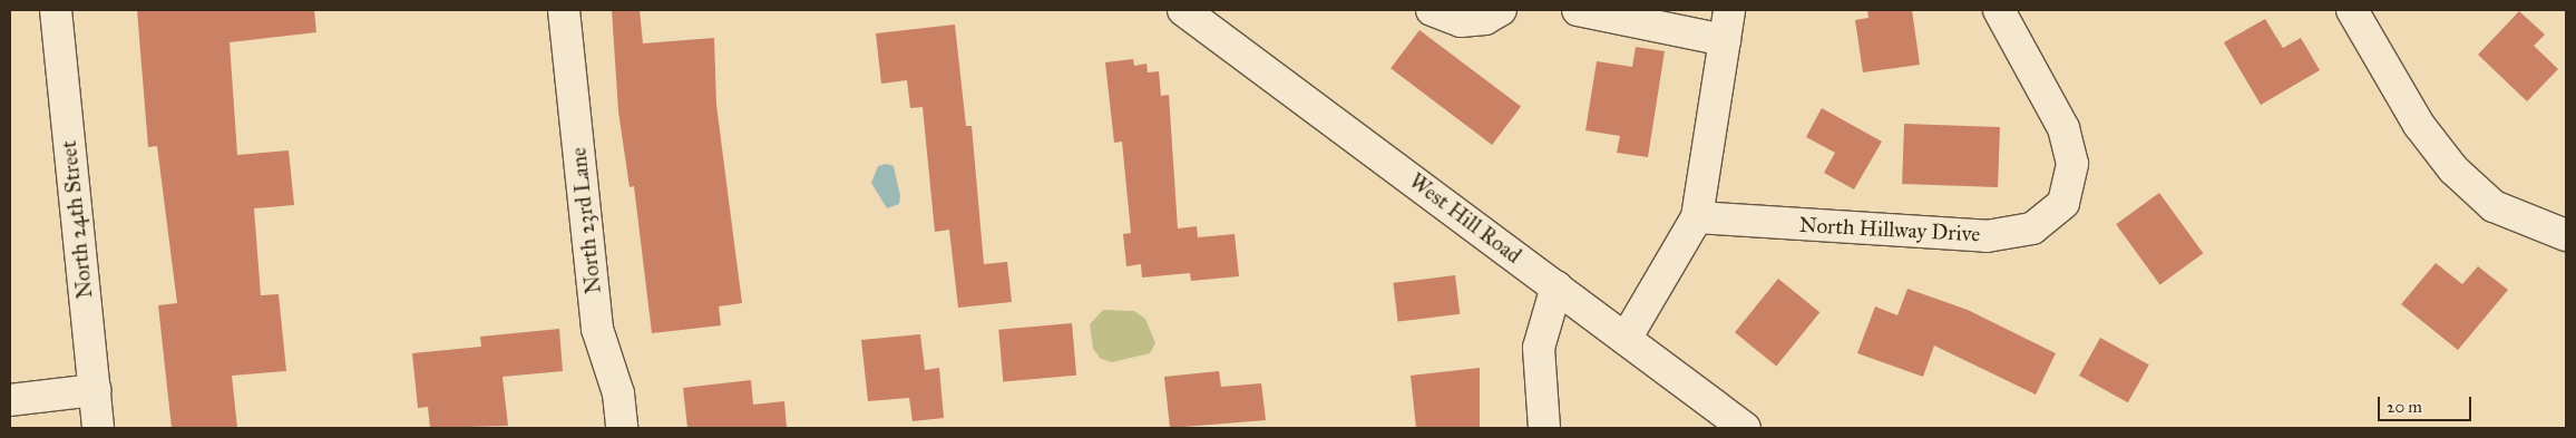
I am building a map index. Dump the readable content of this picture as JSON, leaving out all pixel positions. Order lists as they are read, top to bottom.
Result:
{
  "streets": {
    "street": [
      "West Hill Road",
      "North 24th Street",
      "North 23rd Lane",
      "North Hillway Drive"
    ]
  },
  "scale_bar": "20 m"
}
